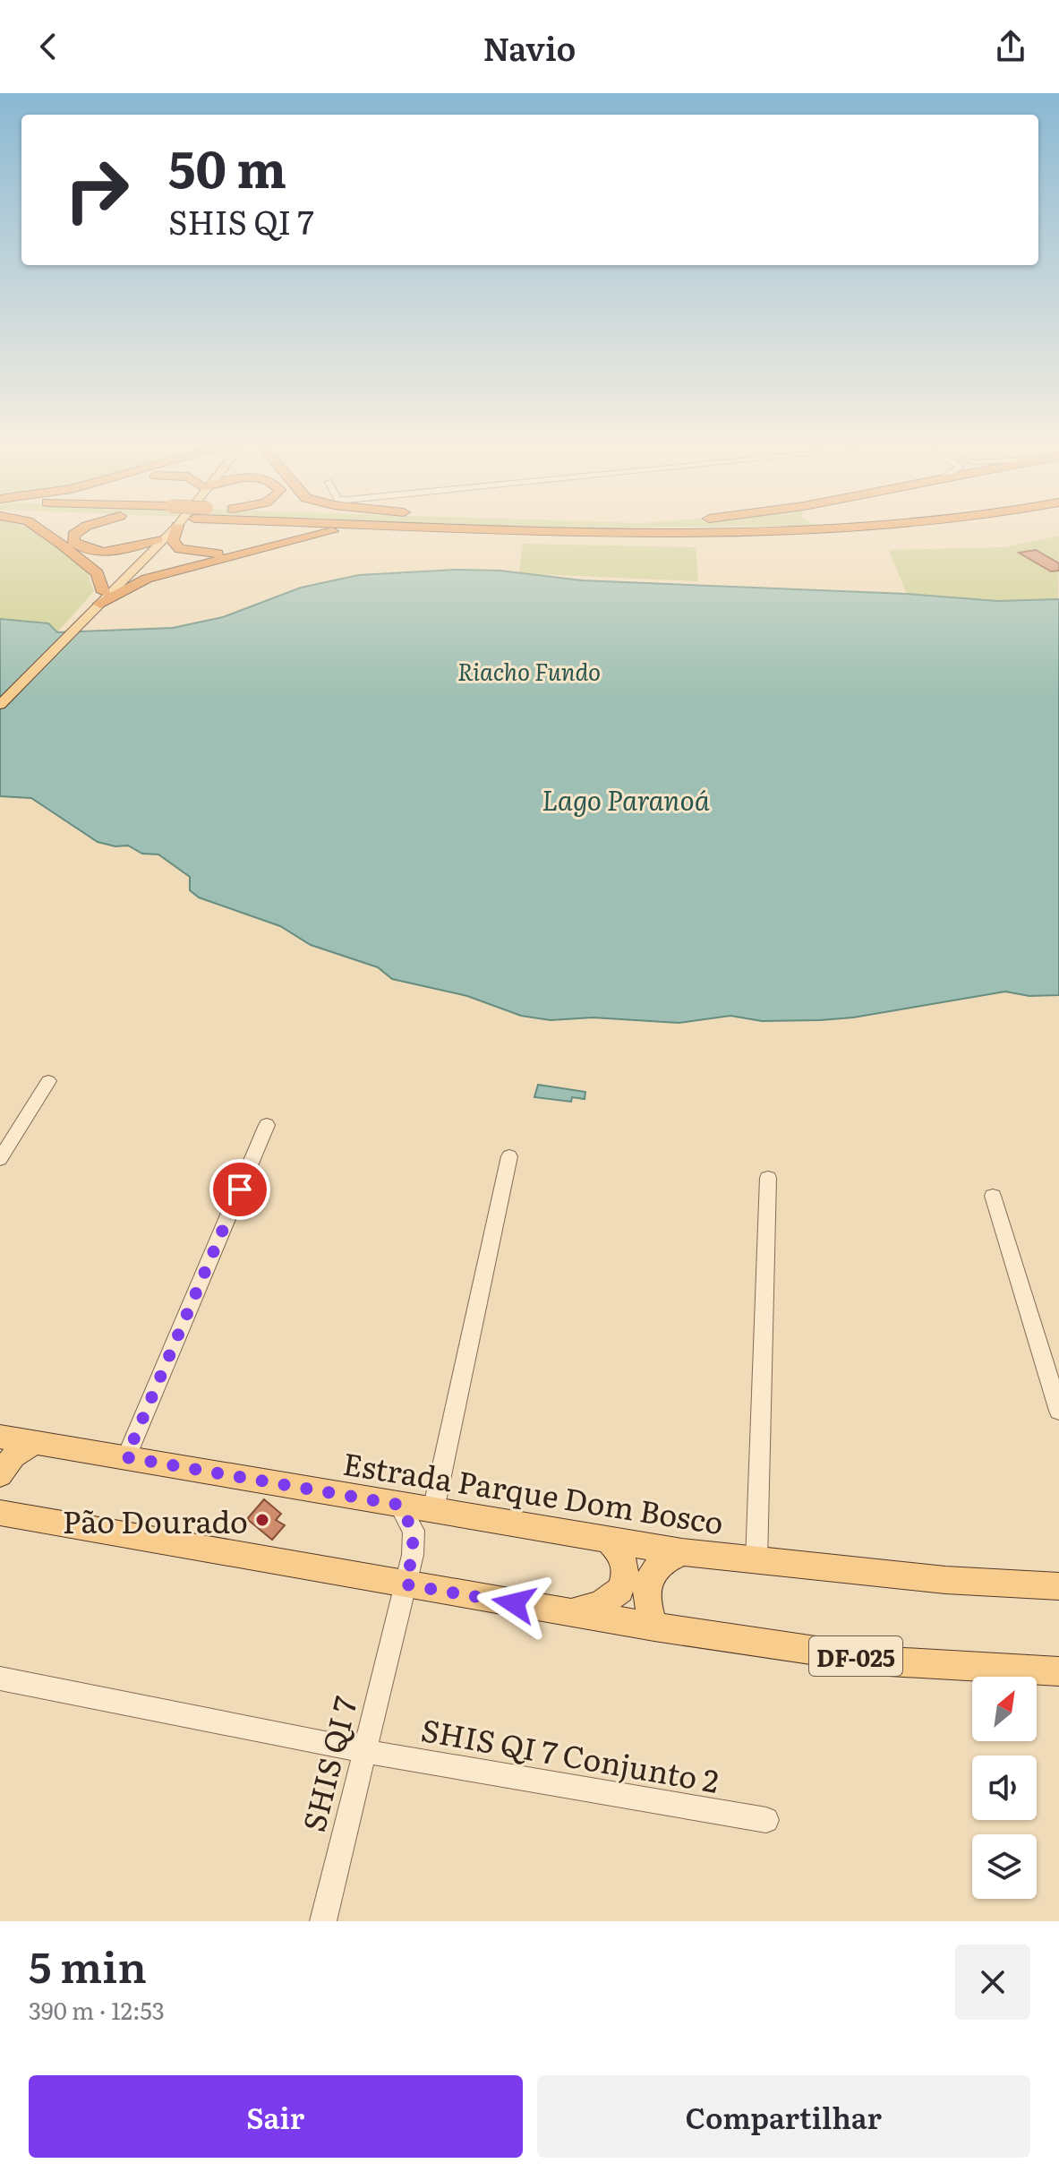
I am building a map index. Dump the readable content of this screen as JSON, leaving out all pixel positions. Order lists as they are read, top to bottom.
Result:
{
  "streets": {
    "main road": ["Estrada Parque Dom Bosco", "DF-025"],
    "street": ["SHIS QI 7 Conjunto 2", "SHIS QI 7"]
  },
  "crossings": [
    ["Estrada Parque Dom Bosco", "SHIS QI 7"],
    ["DF-025", "SHIS QI 7"],
    ["SHIS QI 7 Conjunto 2", "SHIS QI 7"]
  ],
  "water": ["Riacho Fundo", "Lago Paranoá"],
  "places": ["Pão Dourado"],
  "north": "top right",
  "page": {
    "header": "Navio",
    "turn": ["50 m", "SHIS QI 7"],
    "heading": ["5 min", "390 m · 12:53"],
    "buttons": ["Sair", "Compartilhar"]
  }
}
